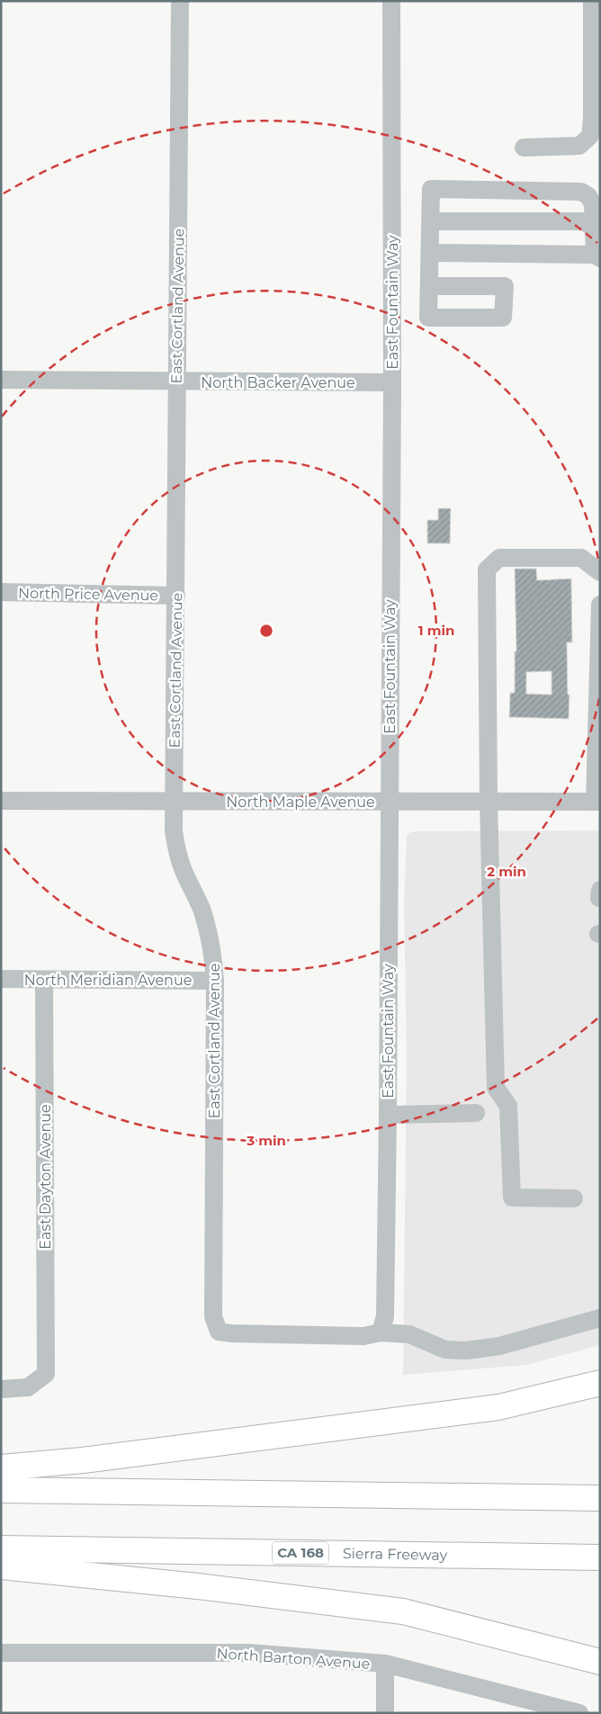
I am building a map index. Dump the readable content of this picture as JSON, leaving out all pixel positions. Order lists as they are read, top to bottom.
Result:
{
  "streets": {
    "highway": ["CA 168", "Sierra Freeway"],
    "street": [
      "East Fountain Way",
      "East Cortland Avenue",
      "North Backer Avenue",
      "North Price Avenue",
      "North Maple Avenue",
      "North Meridian Avenue",
      "East Dayton Avenue",
      "North Barton Avenue"
    ]
  },
  "crossings": [
    ["East Fountain Way", "East Cortland Avenue"],
    ["East Fountain Way", "North Backer Avenue"],
    ["East Fountain Way", "North Maple Avenue"],
    ["East Cortland Avenue", "North Backer Avenue"],
    ["East Cortland Avenue", "North Price Avenue"],
    ["East Cortland Avenue", "North Maple Avenue"],
    ["East Cortland Avenue", "North Meridian Avenue"],
    ["North Meridian Avenue", "East Dayton Avenue"]
  ],
  "rings": ["1 min", "2 min", "3 min"]
}
